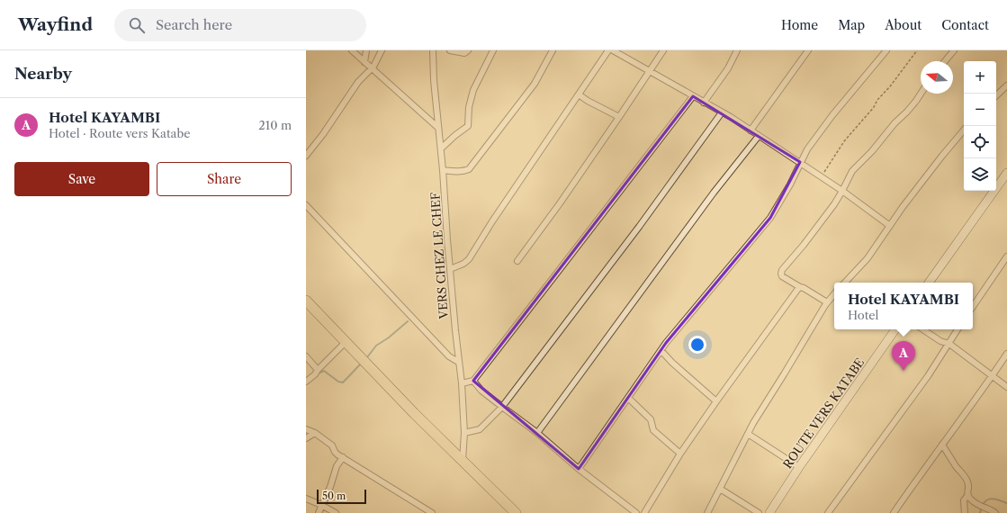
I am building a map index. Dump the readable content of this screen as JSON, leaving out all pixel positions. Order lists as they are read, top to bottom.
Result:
{
  "streets": {
    "street": ["VERS CHEZ LE CHEF", "ROUTE VERS KATABE"]
  },
  "scale_bar": "50 m",
  "north": "left",
  "page": {
    "header": "Wayfind",
    "search": "Search here",
    "nav": [
      "Home",
      "Map",
      "About",
      "Contact"
    ],
    "heading": "Nearby",
    "map_buttons": ["+", "−"],
    "list": [
      {
        "mark": "A",
        "name": "Hotel KAYAMBI",
        "note": "Hotel · Route vers Katabe",
        "value": "210 m"
      }
    ],
    "buttons": ["Save", "Share"],
    "popup": ["Hotel KAYAMBI", "Hotel"],
    "pins": "A",
    "scale": "50 m"
  }
}
